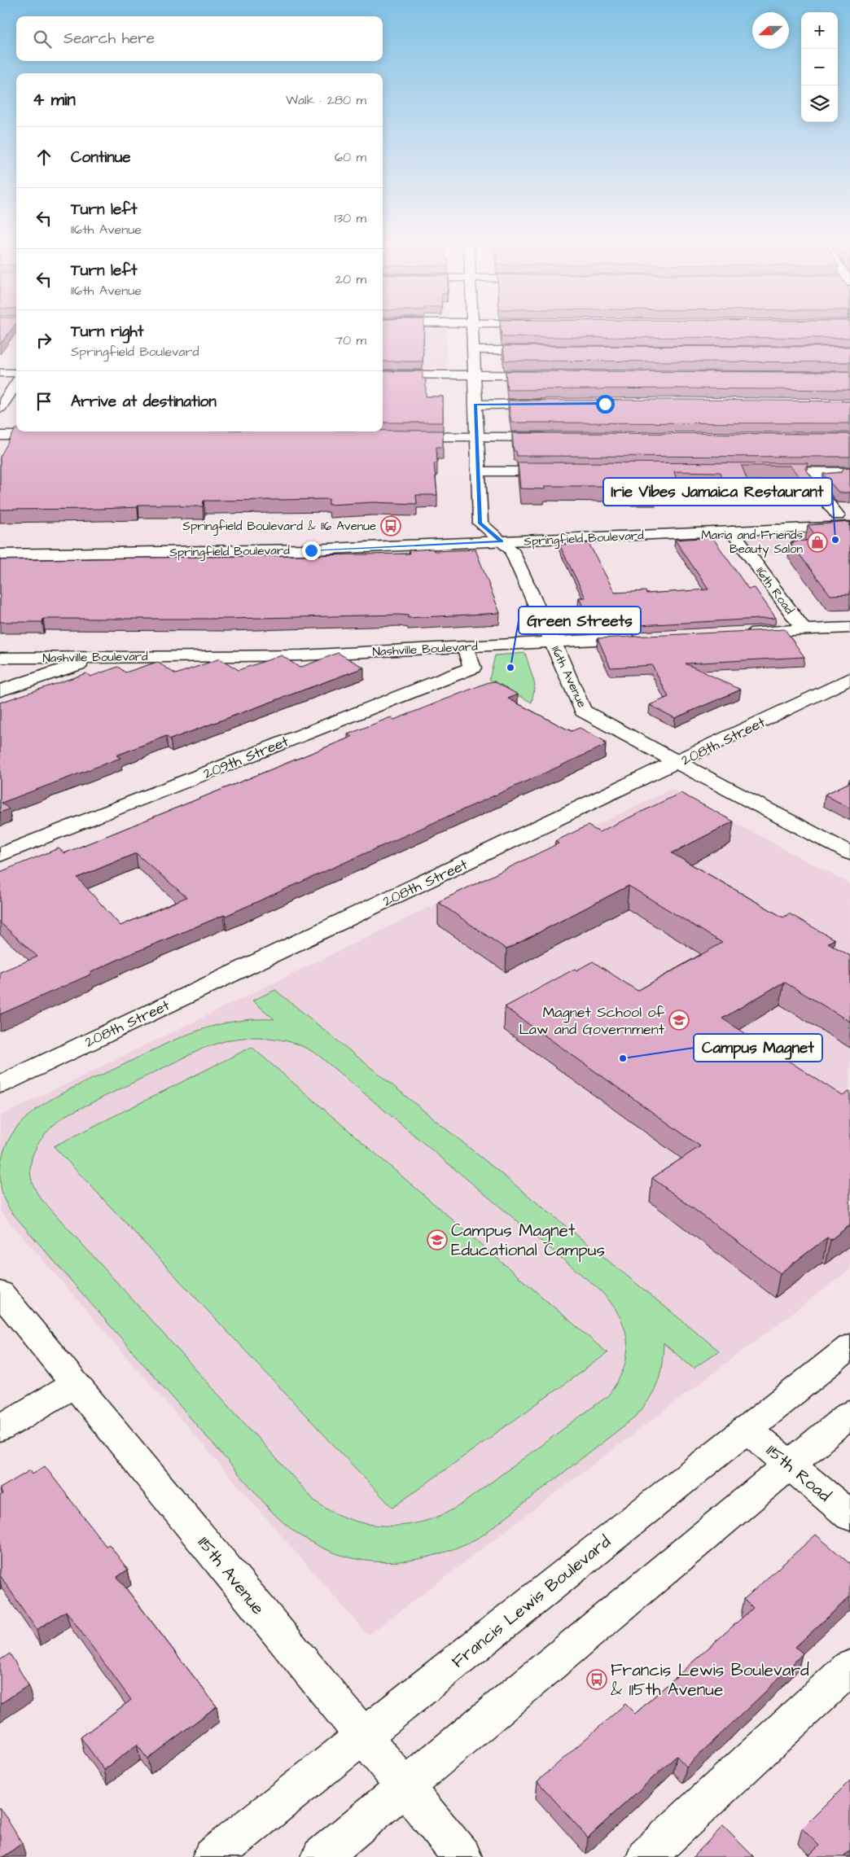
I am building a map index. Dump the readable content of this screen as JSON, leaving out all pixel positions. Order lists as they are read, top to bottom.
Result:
{
  "streets": {
    "street": [
      "Springfield Boulevard",
      "116th Road",
      "Nashville Boulevard",
      "116th Avenue",
      "208th Street",
      "209th Street",
      "115th Road",
      "115th Avenue",
      "Francis Lewis Boulevard"
    ]
  },
  "crossings": [
    ["Springfield Boulevard", "116th Road"],
    ["Springfield Boulevard", "116th Avenue"],
    ["Nashville Boulevard", "116th Avenue"],
    ["Nashville Boulevard", "209th Street"],
    ["116th Avenue", "208th Street"],
    ["115th Road", "Francis Lewis Boulevard"],
    ["115th Avenue", "Francis Lewis Boulevard"]
  ],
  "places": {
    "bus stop": ["Springfield Boulevard & 116 Avenue", "Francis Lewis Boulevard & 115th Avenue"],
    "other": ["Irie Vibes Jamaica Restaurant", "Green Streets", "Campus Magnet"],
    "shop": ["Maria and Friends Beauty Salon"],
    "school or university": ["Magnet School of Law and Government", "Campus Magnet Educational Campus"]
  },
  "north": "left",
  "page": {
    "map_buttons": ["+", "−"],
    "search": "Search here",
    "heading": ["4 min", "Walk · 280 m"],
    "list": [
      ["Continue", "60 m"],
      ["Turn left", "116th Avenue", "130 m"],
      ["Turn left", "116th Avenue", "20 m"],
      ["Turn right", "Springfield Boulevard", "70 m"],
      "Arrive at destination"
    ]
  }
}
